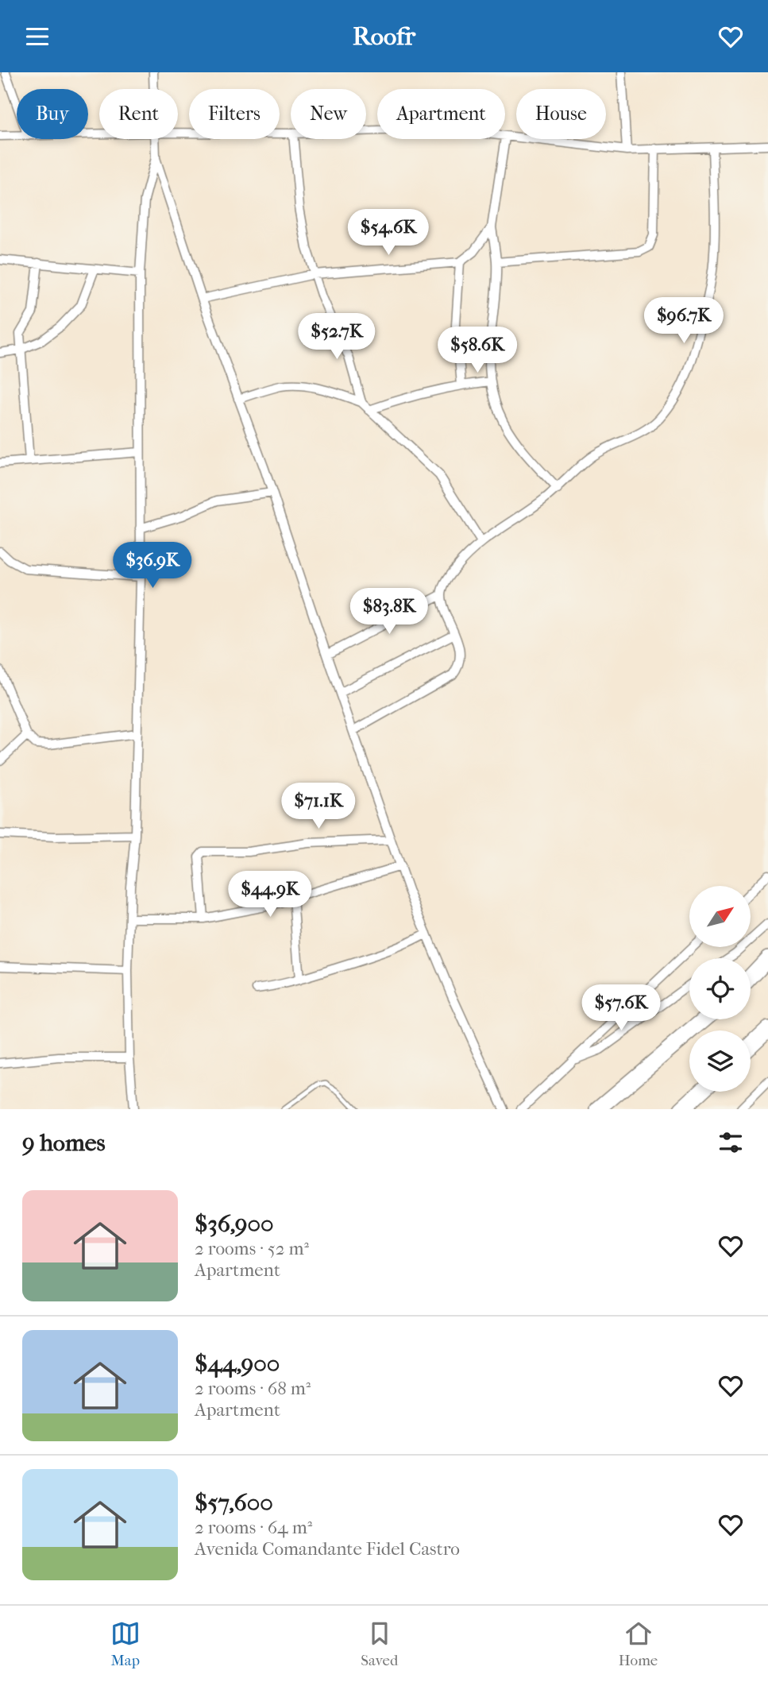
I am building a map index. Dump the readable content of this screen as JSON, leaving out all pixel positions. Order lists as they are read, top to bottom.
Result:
{
  "north": "top right",
  "page": {
    "header": "Roofr",
    "chip": [
      "Buy",
      "Rent",
      "Filters",
      "New",
      "Apartment",
      "House"
    ],
    "price": [
      "$54.6K",
      "$96.7K",
      "$52.7K",
      "$58.6K",
      "$36.9K",
      "$83.8K",
      "$71.1K",
      "$44.9K",
      "$57.6K"
    ],
    "heading": "9 homes",
    "list": [
      {
        "name": "$36,900",
        "note": "2 rooms · 52 m² · Apartment"
      },
      {
        "name": "$44,900",
        "note": "2 rooms · 68 m² · Apartment"
      },
      {
        "name": "$57,600",
        "note": "2 rooms · 64 m² · Avenida Comandante Fidel Castro"
      }
    ],
    "tabs": ["Map", "Saved", "Home"]
  }
}
